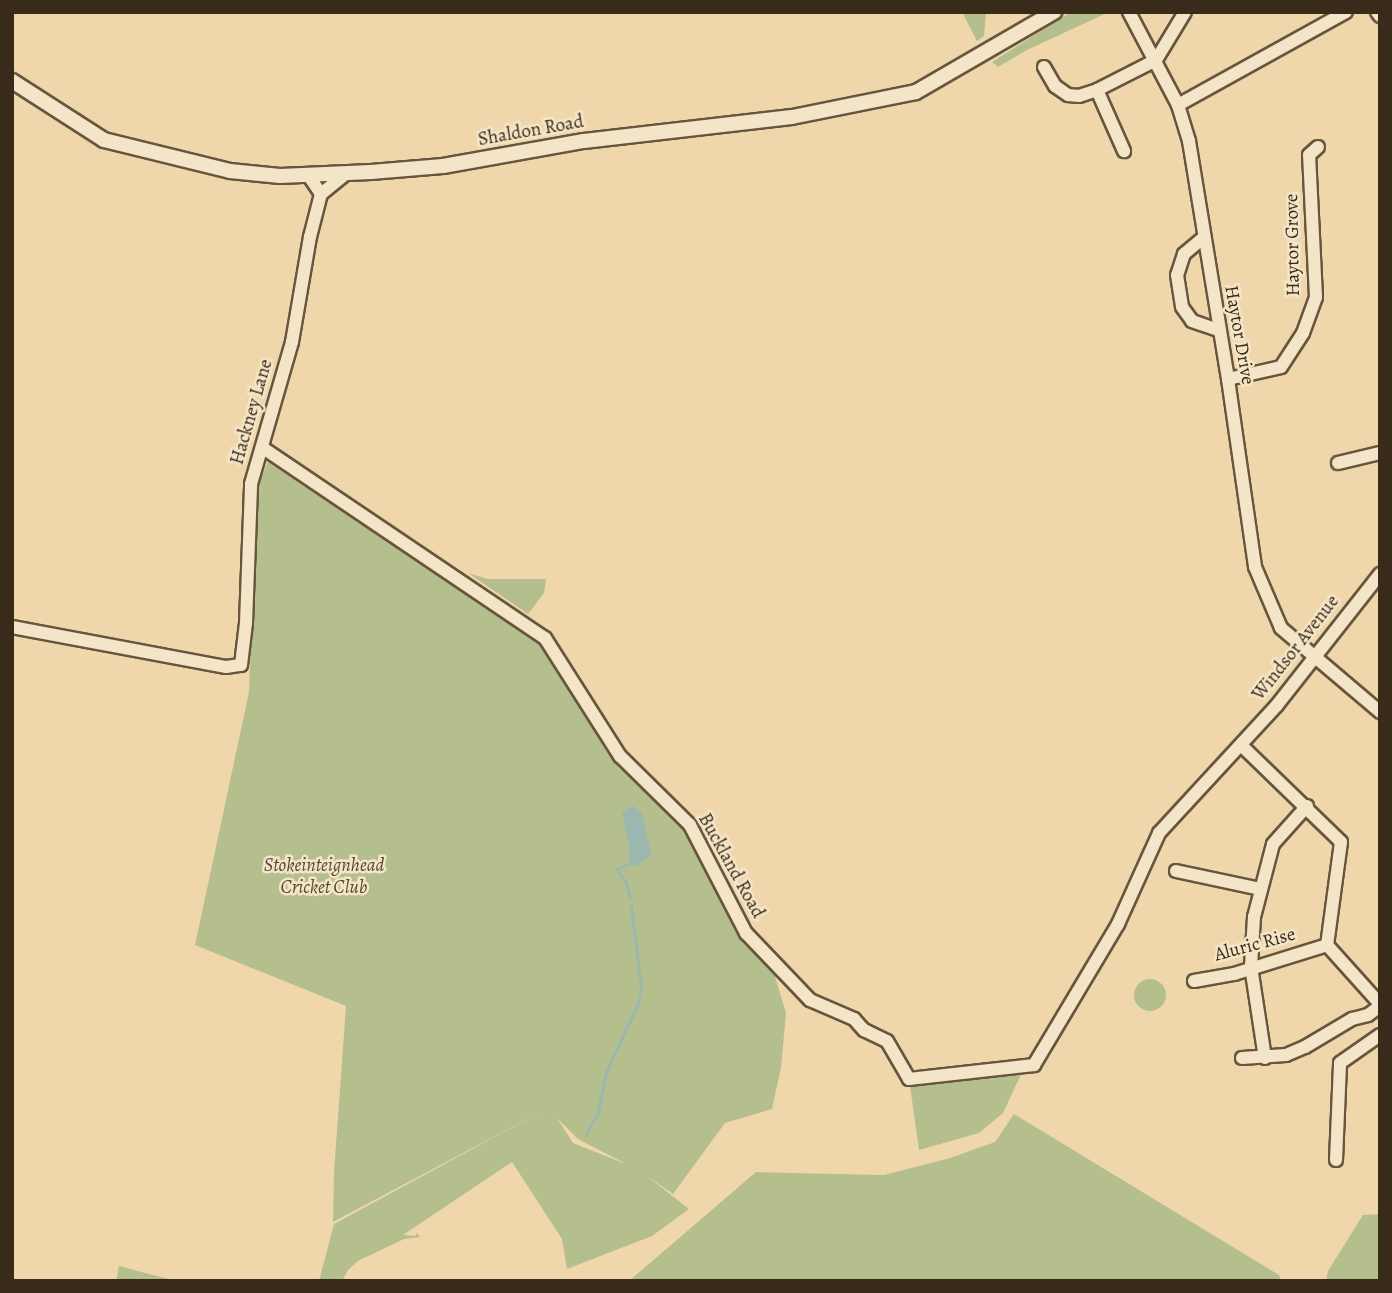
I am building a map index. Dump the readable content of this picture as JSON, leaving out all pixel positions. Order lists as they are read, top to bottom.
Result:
{
  "streets": {
    "street": [
      "Shaldon Road",
      "Haytor Grove",
      "Haytor Drive",
      "Hackney Lane",
      "Windsor Avenue",
      "Buckland Road",
      "Aluric Rise"
    ]
  },
  "crossings": [
    ["Haytor Grove", "Haytor Drive"],
    ["Haytor Drive", "Windsor Avenue"],
    ["Hackney Lane", "Buckland Road"],
    ["Windsor Avenue", "Buckland Road"]
  ],
  "parks": ["Stokeinteignhead Cricket Club"]
}
